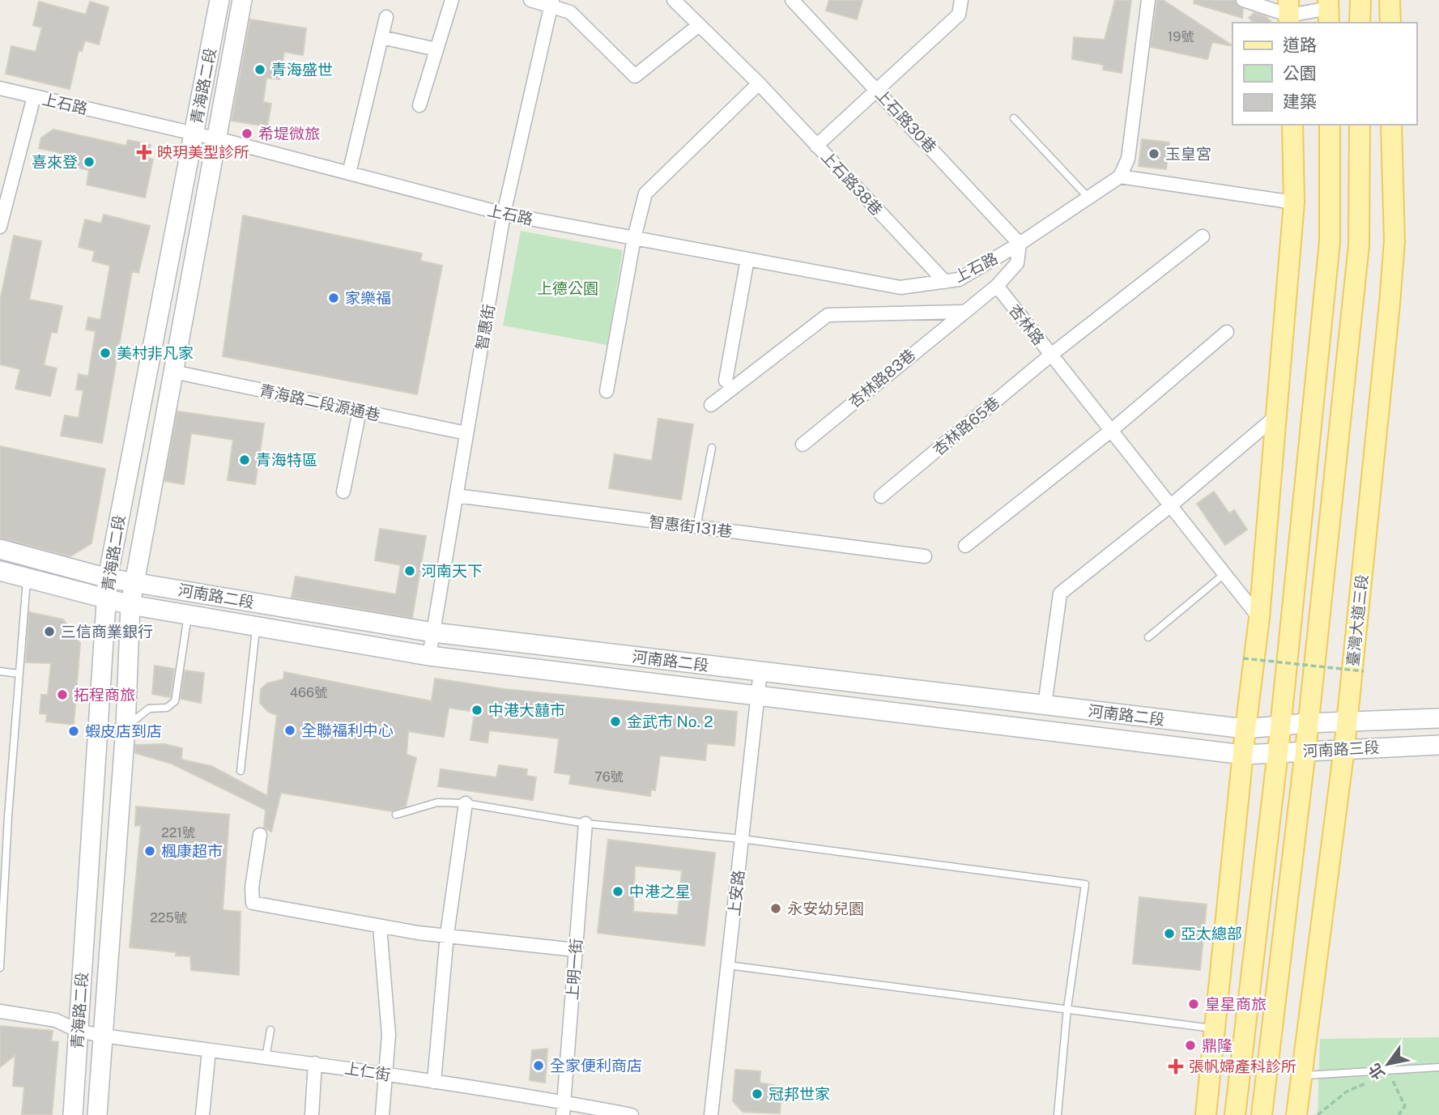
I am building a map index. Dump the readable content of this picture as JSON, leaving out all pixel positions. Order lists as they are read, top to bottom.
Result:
{
  "streets": {
    "main road": ["臺灣大道三段"],
    "street": [
      "青海路二段",
      "上石路",
      "上石路30巷",
      "上石路38巷",
      "杏林路",
      "智惠街",
      "杏林路83巷",
      "青海路二段源通巷",
      "杏林路65巷",
      "智惠街131巷",
      "河南路二段",
      "河南路三段",
      "上安路",
      "上明一街",
      "上仁街"
    ]
  },
  "crossings": [
    ["青海路二段", "上石路"],
    ["青海路二段", "青海路二段源通巷"],
    ["青海路二段", "河南路二段"],
    ["青海路二段", "上仁街"],
    ["上石路", "上石路30巷"],
    ["上石路", "上石路38巷"],
    ["上石路", "杏林路"],
    ["上石路", "智惠街"],
    ["杏林路", "杏林路65巷"],
    ["智惠街", "青海路二段源通巷"],
    ["智惠街", "智惠街131巷"],
    ["智惠街", "河南路二段"],
    ["河南路二段", "臺灣大道三段"],
    ["河南路二段", "河南路三段"],
    ["河南路二段", "上安路"],
    ["臺灣大道三段", "河南路三段"],
    ["上明一街", "上仁街"]
  ],
  "parks": ["上德公園"],
  "places": {
    "other": [
      "青海盛世",
      "希堤微旅",
      "玉皇宮",
      "喜來登",
      "家樂福",
      "美村非凡家",
      "青海特區",
      "河南天下",
      "三信商業銀行",
      "拓程商旅",
      "中港大囍市",
      "金武市 No. 2",
      "全聯福利中心",
      "蝦皮店到店",
      "楓康超市",
      "中港之星",
      "永安幼兒園",
      "亞太總部",
      "皇星商旅",
      "鼎隆",
      "全家便利商店",
      "冠邦世家"
    ],
    "health": ["映玥美型診所", "張帆婦產科診所"]
  },
  "house_numbers": [
    "19號",
    "466號",
    "76號",
    "221號",
    "225號"
  ],
  "legend": ["道路", "公園", "建築"],
  "north": "bottom left"
}
